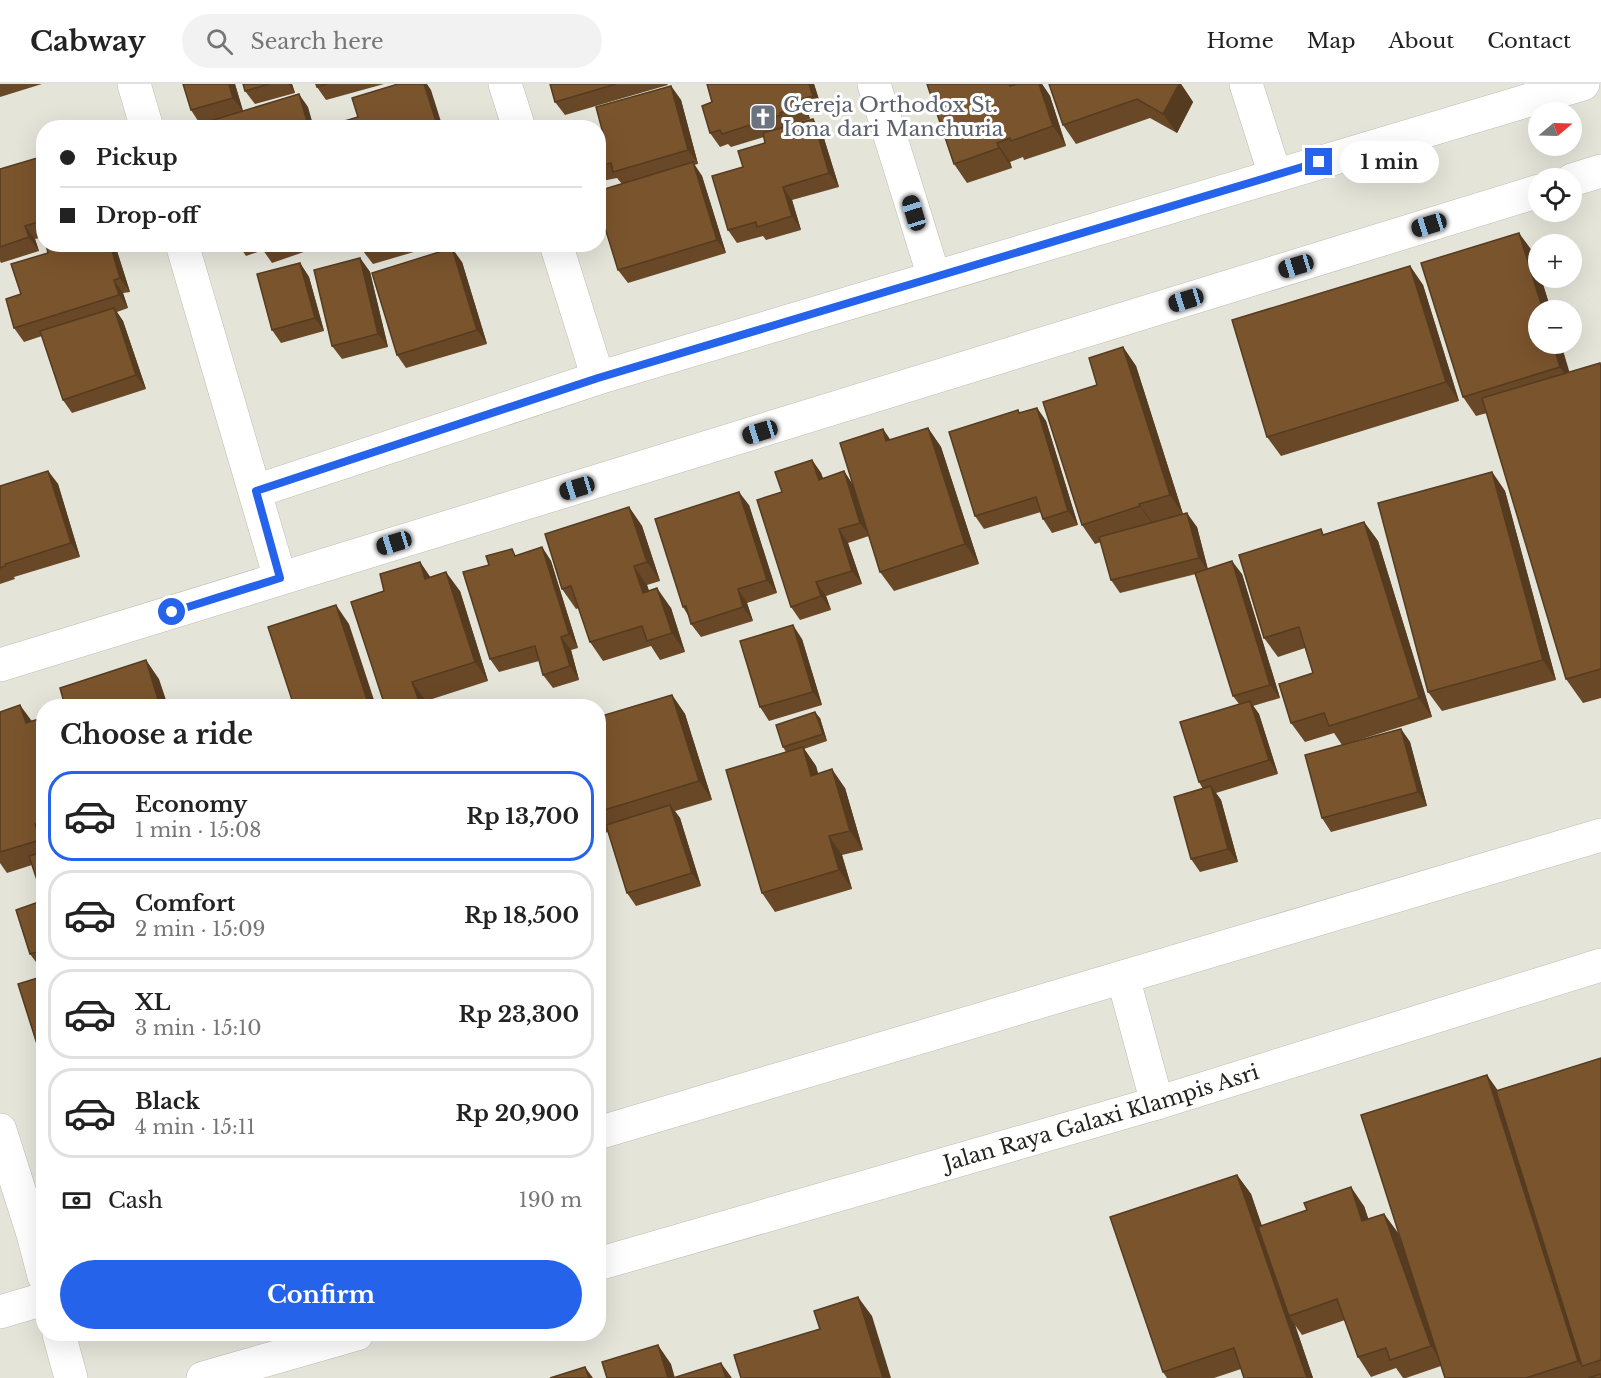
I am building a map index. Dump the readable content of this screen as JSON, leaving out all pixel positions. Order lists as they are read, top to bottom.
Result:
{
  "streets": {
    "street": ["Jalan Raya Galaxi Klampis Asri"]
  },
  "places": {
    "church": ["Gereja Orthodox St. Iona dari Manchuria"]
  },
  "north": "right",
  "page": {
    "header": "Cabway",
    "search": "Search here",
    "nav": [
      "Home",
      "Map",
      "About",
      "Contact"
    ],
    "map_buttons": ["+", "−"],
    "banner": ["Pickup", "Drop-off"],
    "bubble": "1 min",
    "heading": "Choose a ride",
    "list": [
      {
        "name": "Economy",
        "note": "1 min · 15:08",
        "value": "Rp 13,700"
      },
      {
        "name": "Comfort",
        "note": "2 min · 15:09",
        "value": "Rp 18,500"
      },
      {
        "name": "XL",
        "note": "3 min · 15:10",
        "value": "Rp 23,300"
      },
      {
        "name": "Black",
        "note": "4 min · 15:11",
        "value": "Rp 20,900"
      }
    ],
    "pay": ["Cash", "190 m"],
    "buttons": "Confirm"
  }
}
